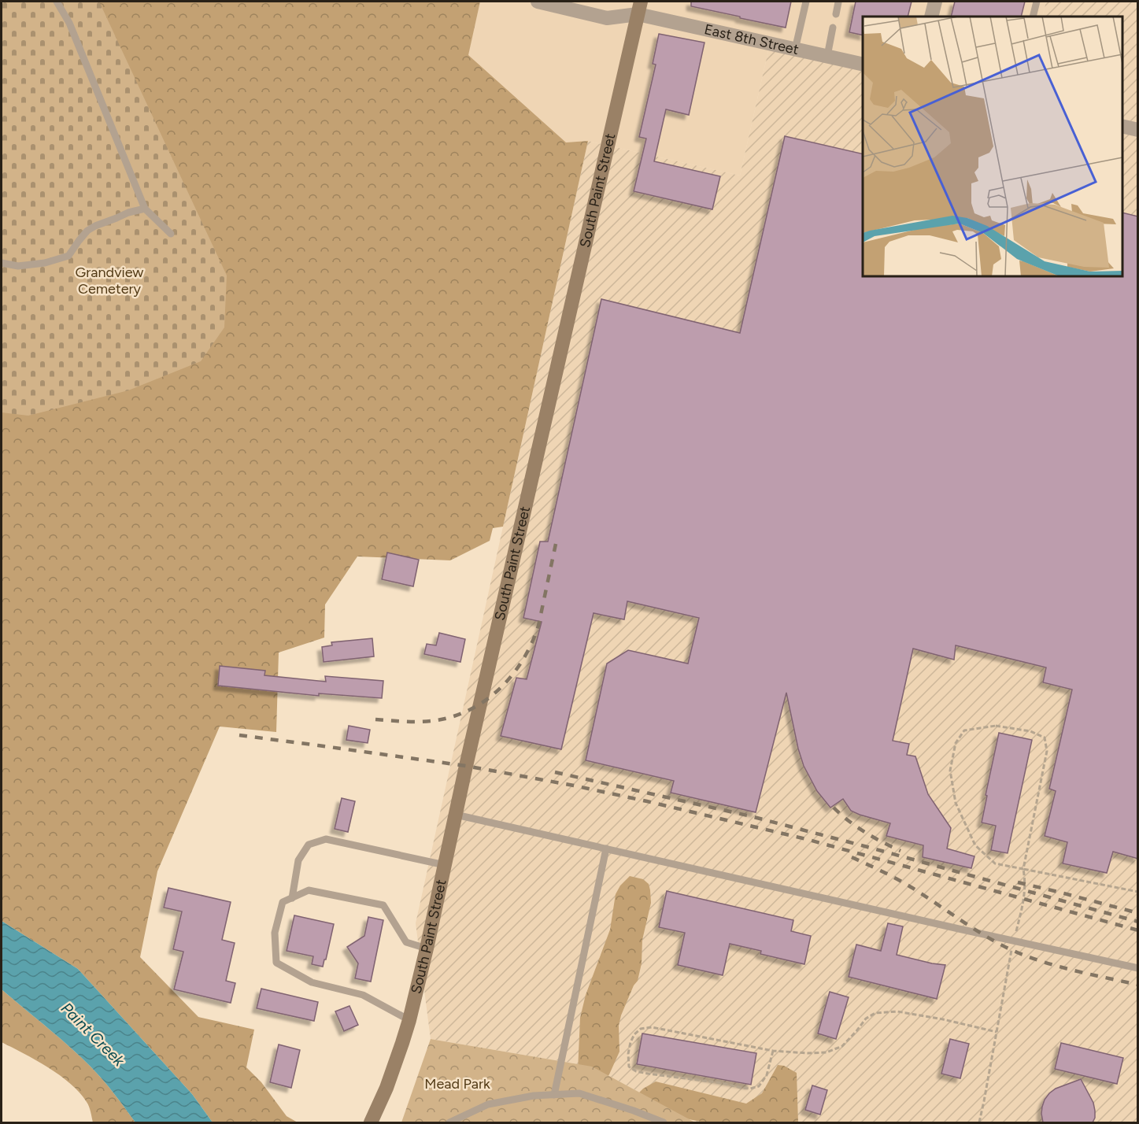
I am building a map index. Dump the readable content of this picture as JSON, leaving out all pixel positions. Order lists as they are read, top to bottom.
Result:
{
  "streets": {
    "main road": ["South Paint Street"],
    "street": ["East 8th Street"]
  },
  "crossings": [
    ["East 8th Street", "South Paint Street"]
  ],
  "water": ["Paint Creek"],
  "parks": ["Grandview Cemetery", "Mead Park"]
}
